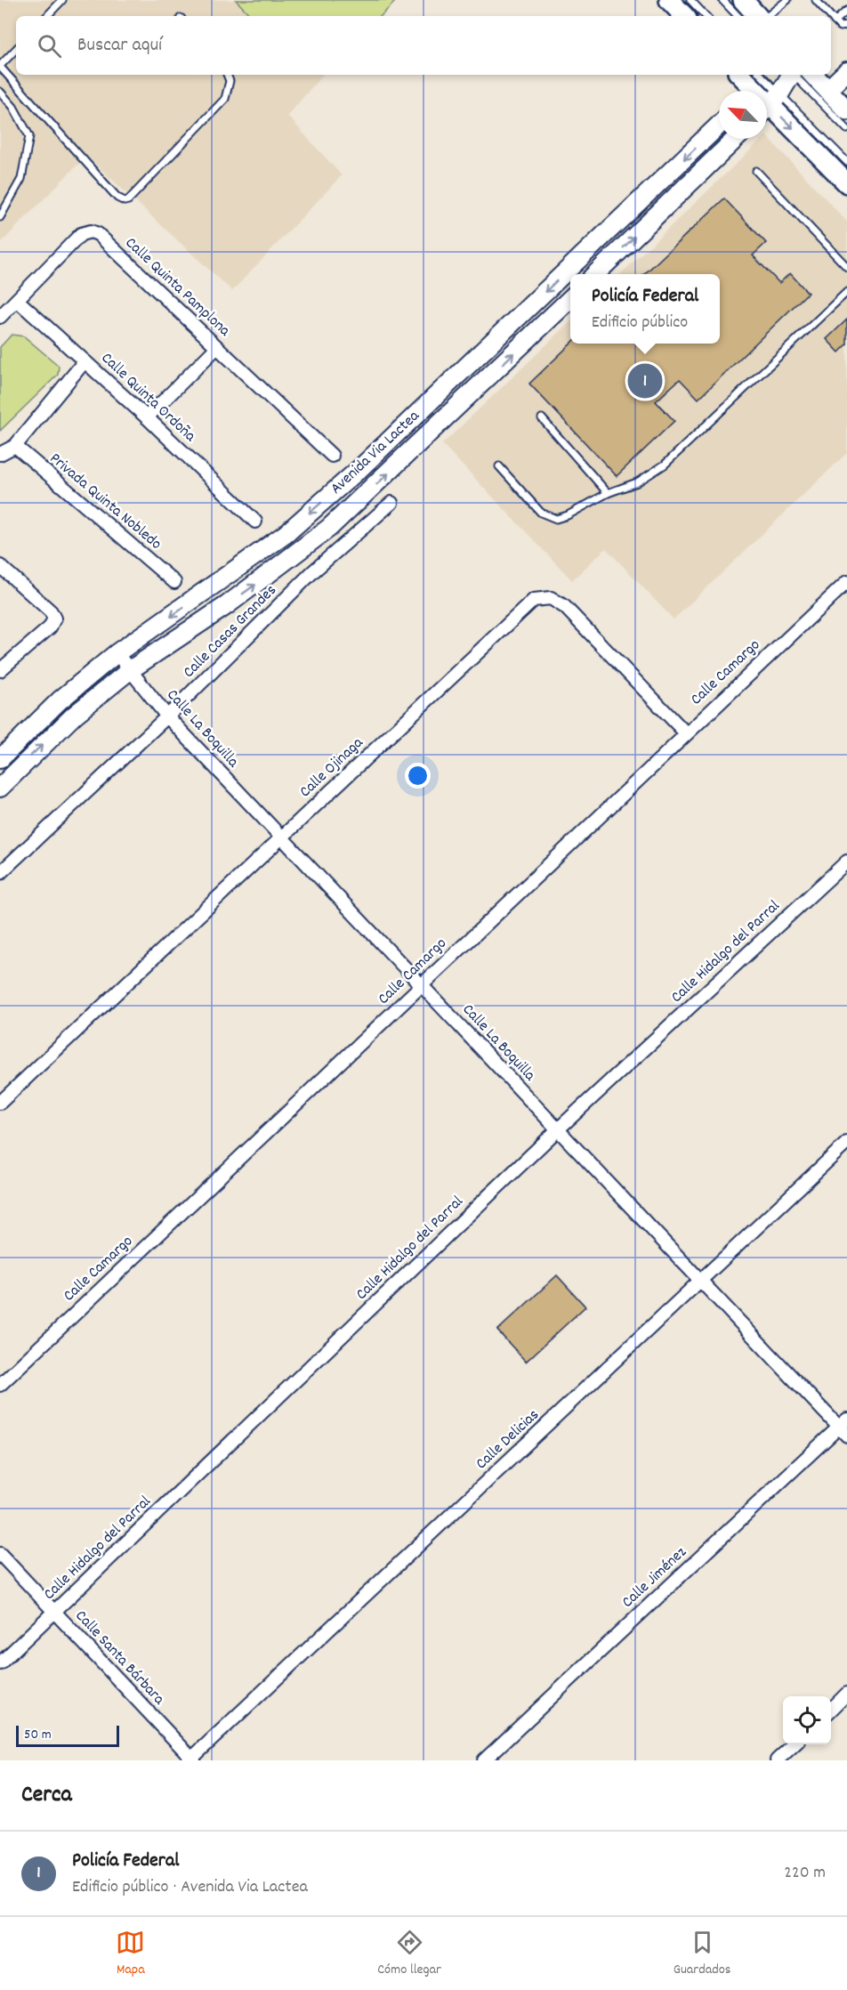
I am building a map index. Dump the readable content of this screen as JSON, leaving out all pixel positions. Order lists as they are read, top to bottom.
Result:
{
  "streets": {
    "main road": ["Avenida Via Lactea"],
    "street": [
      "Calle Quinta Pamplona",
      "Calle Quinta Ordoña",
      "Privada Quinta Nobledo",
      "Calle Casas Grandes",
      "Calle Camargo",
      "Calle La Boquilla",
      "Calle Ojinaga",
      "Calle Hidalgo del Parral",
      "Calle Delicias",
      "Calle Jiménez",
      "Calle Santa Bárbara"
    ]
  },
  "crossings": [
    ["Calle Quinta Pamplona", "Calle Quinta Ordoña"],
    ["Avenida Via Lactea", "Calle La Boquilla"],
    ["Calle Casas Grandes", "Calle La Boquilla"],
    ["Calle Camargo", "Calle La Boquilla"],
    ["Calle Camargo", "Calle Ojinaga"],
    ["Calle La Boquilla", "Calle Ojinaga"],
    ["Calle La Boquilla", "Calle Hidalgo del Parral"],
    ["Calle La Boquilla", "Calle Delicias"],
    ["Calle La Boquilla", "Calle Jiménez"],
    ["Calle Hidalgo del Parral", "Calle Santa Bárbara"],
    ["Calle Delicias", "Calle Santa Bárbara"]
  ],
  "scale_bar": "50 m",
  "north": "top left",
  "page": {
    "search": "Buscar aquí",
    "popup": ["Policía Federal", "Edificio público"],
    "pins": "1",
    "scale": "50 m",
    "heading": "Cerca",
    "list": [
      {
        "mark": "1",
        "name": "Policía Federal",
        "note": "Edificio público · Avenida Via Lactea",
        "value": "220 m"
      }
    ],
    "nav": ["Mapa", "Cómo llegar", "Guardados"]
  }
}
